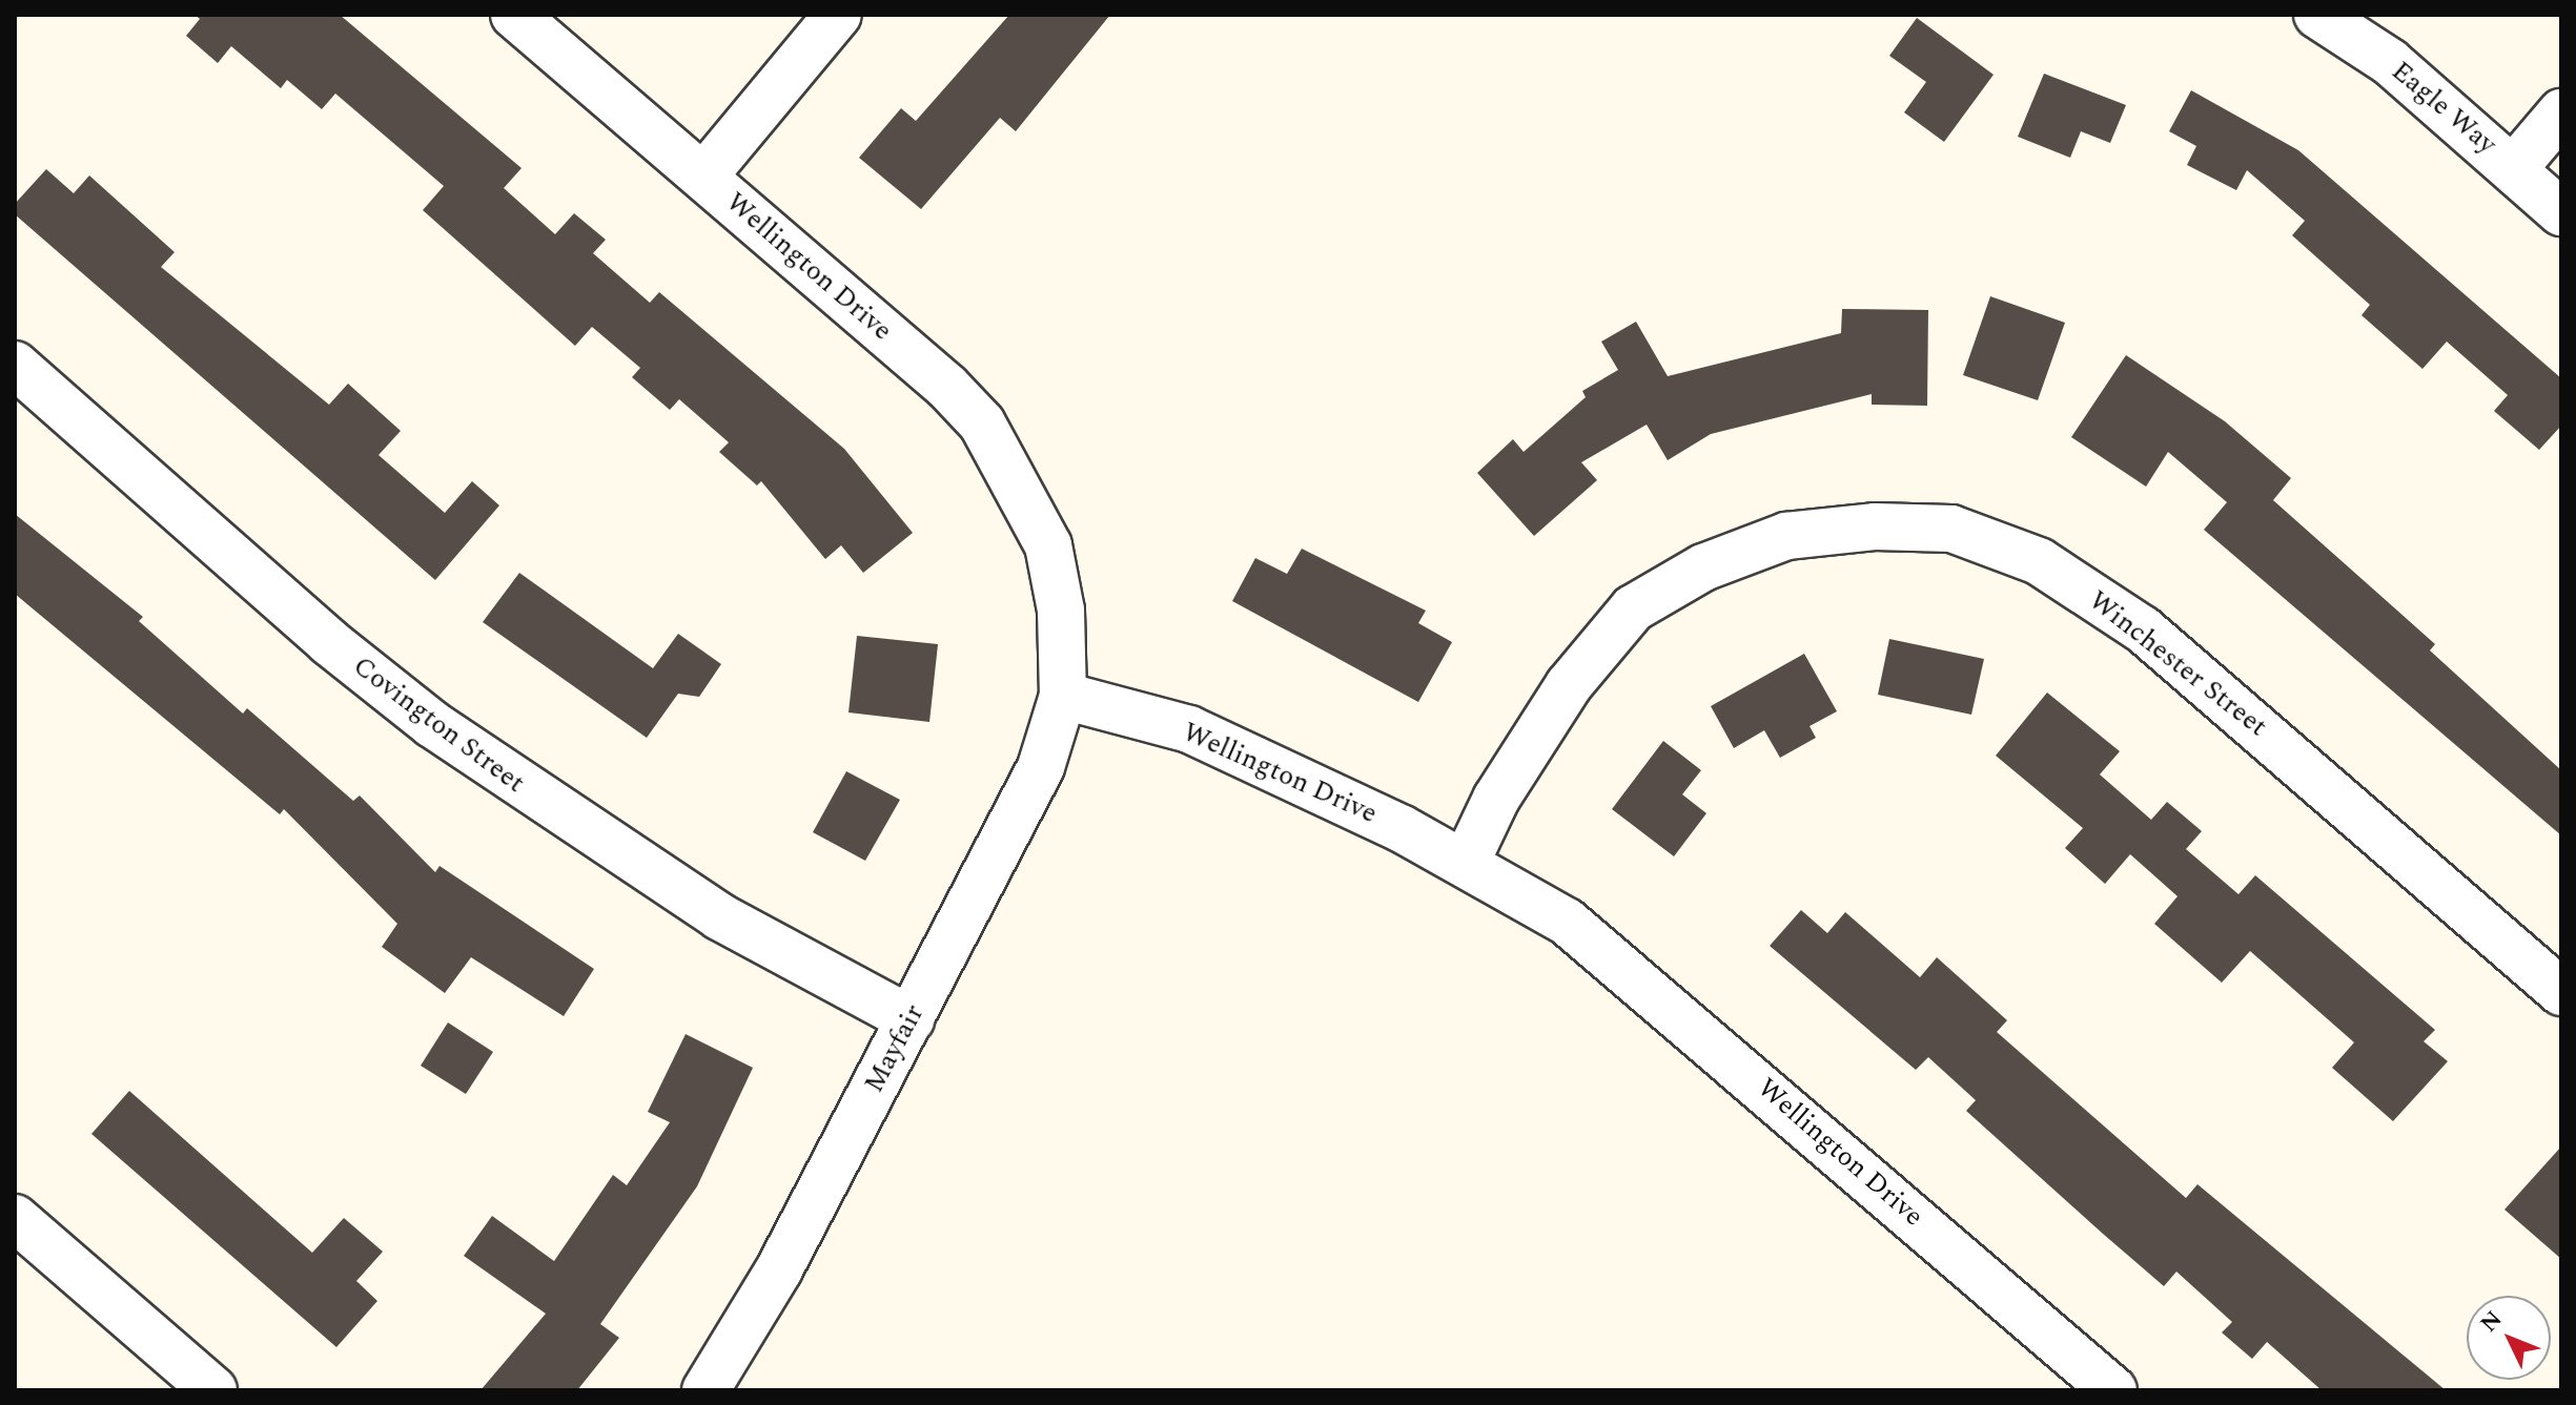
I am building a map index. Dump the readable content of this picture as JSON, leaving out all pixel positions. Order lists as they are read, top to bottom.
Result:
{
  "streets": {
    "street": [
      "Eagle Way",
      "Wellington Drive",
      "Winchester Street",
      "Covington Street",
      "Mayfair"
    ]
  },
  "crossings": [
    ["Wellington Drive", "Winchester Street"],
    ["Wellington Drive", "Mayfair"],
    ["Covington Street", "Mayfair"]
  ],
  "north": "top left"
}
